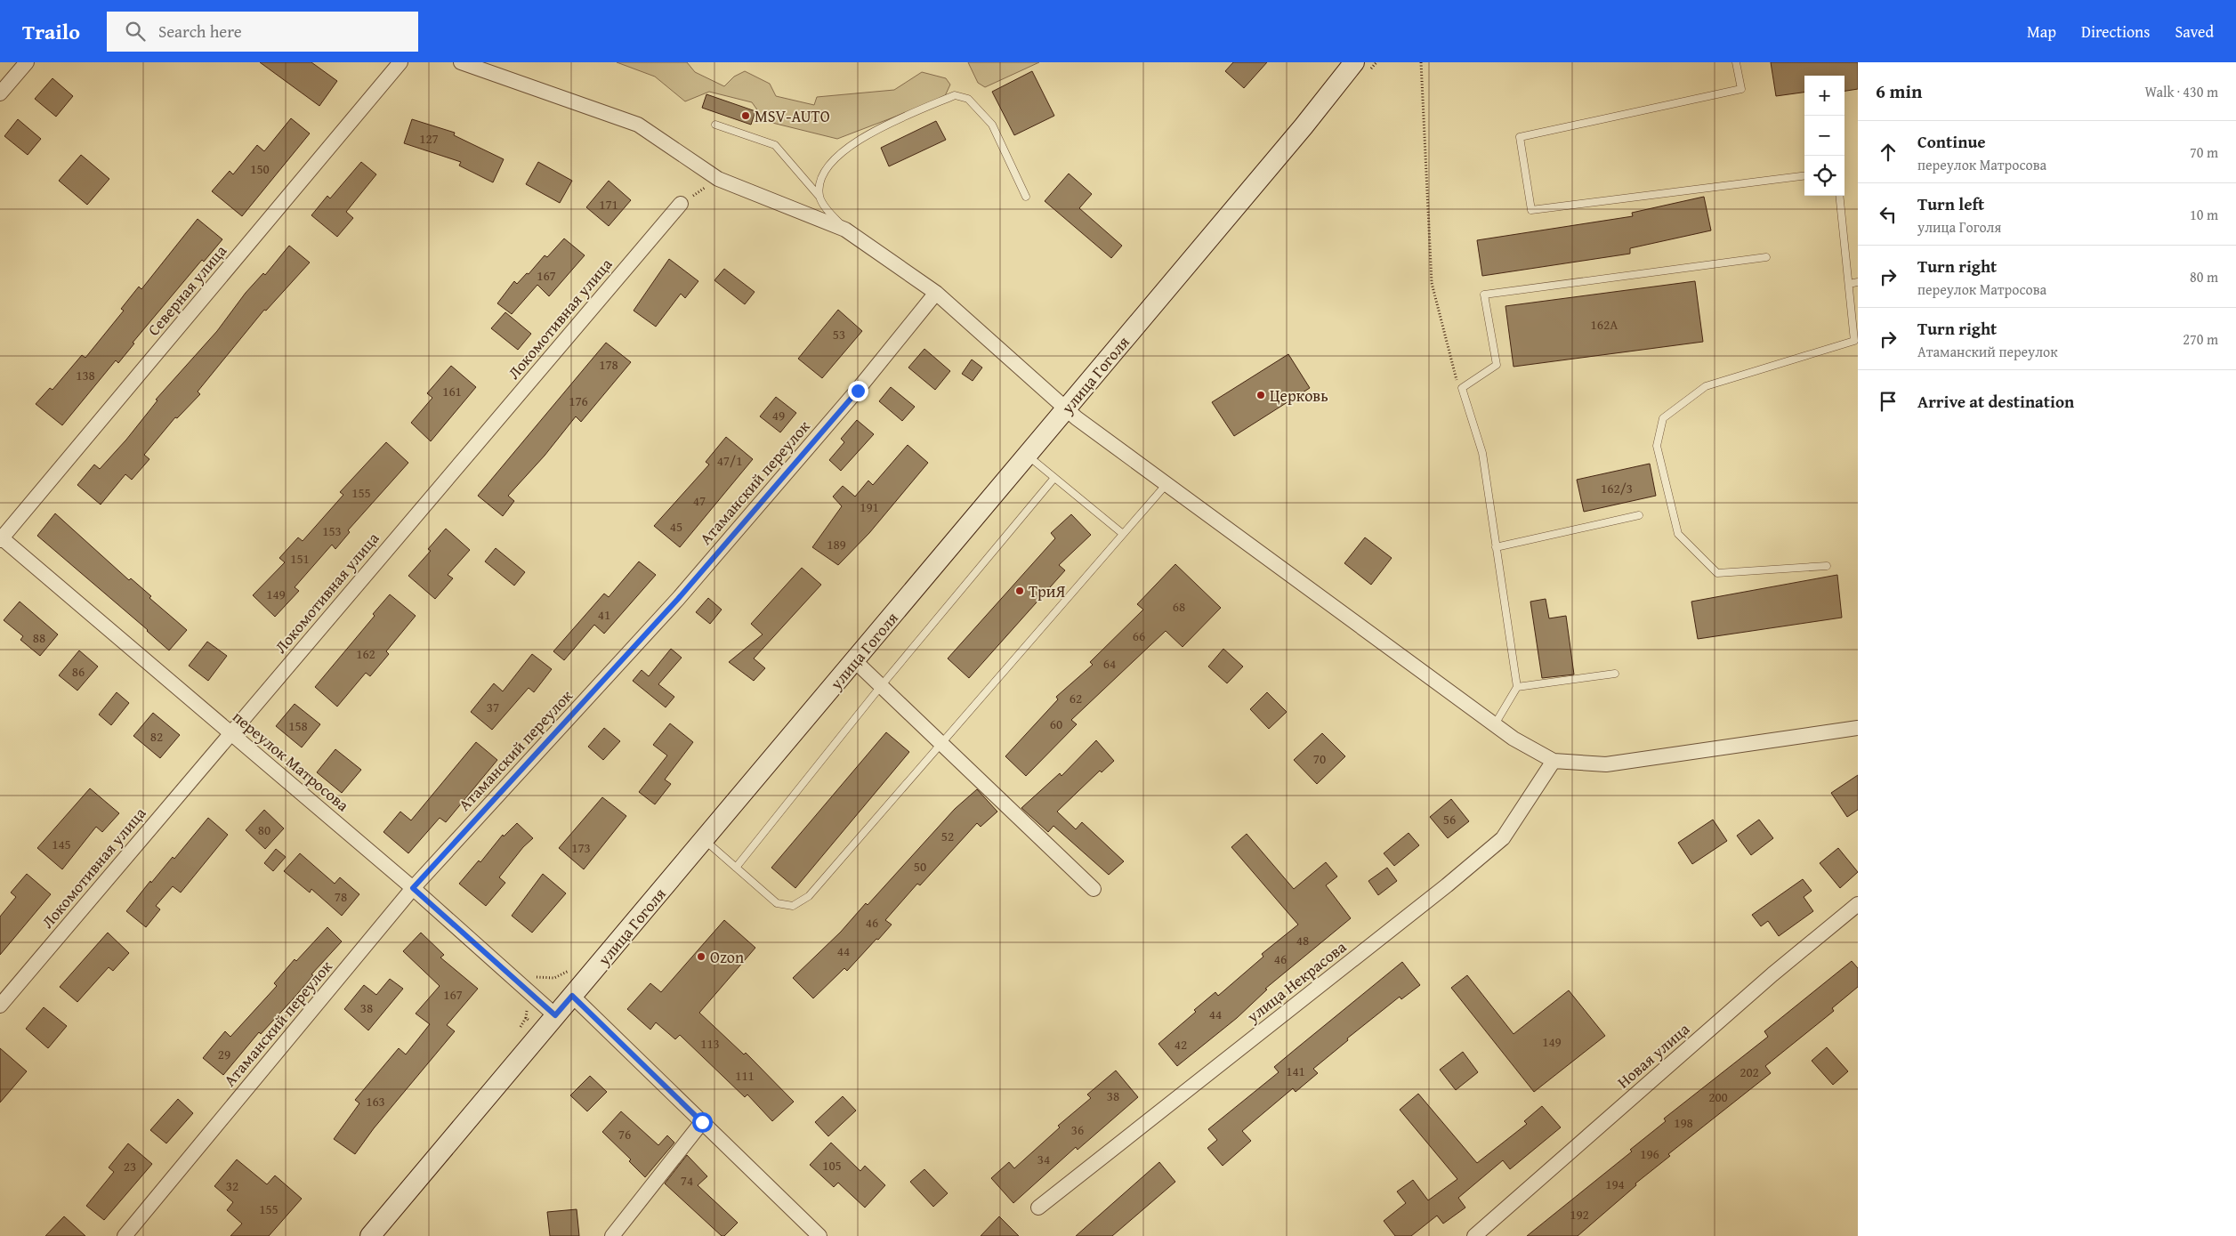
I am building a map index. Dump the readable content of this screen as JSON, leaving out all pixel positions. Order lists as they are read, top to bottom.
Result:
{
  "streets": {
    "main road": ["улица Гоголя"],
    "street": [
      "Северная улица",
      "Локомотивная улица",
      "Атаманский переулок",
      "переулок Матросова",
      "улица Некрасова",
      "Новая улица"
    ]
  },
  "crossings": [
    ["Северная улица", "переулок Матросова"],
    ["Локомотивная улица", "переулок Матросова"],
    ["улица Гоголя", "переулок Матросова"],
    ["Атаманский переулок", "переулок Матросова"]
  ],
  "places": [
    "MSV-AUTO",
    "Церковь",
    "ТриЯ",
    "Ozon"
  ],
  "house_numbers": [
    "127",
    "150",
    "171",
    "167",
    "162А",
    "53",
    "178",
    "138",
    "161",
    "176",
    "49",
    "47/1",
    "162/3",
    "155",
    "47",
    "191",
    "45",
    "153",
    "189",
    "151",
    "149",
    "68",
    "41",
    "66",
    "88",
    "162",
    "64",
    "86",
    "62",
    "37",
    "60",
    "158",
    "82",
    "70",
    "56",
    "80",
    "52",
    "145",
    "173",
    "50",
    "78",
    "46",
    "48",
    "44",
    "46",
    "167",
    "38",
    "44",
    "149",
    "113",
    "42",
    "29",
    "141",
    "202",
    "111",
    "38",
    "200",
    "163",
    "198",
    "36",
    "76",
    "196",
    "34",
    "105",
    "23",
    "74",
    "194",
    "32",
    "155",
    "192"
  ],
  "page": {
    "header": "Trailo",
    "search": "Search here",
    "nav": ["Map", "Directions", "Saved"],
    "heading": ["6 min", "Walk · 430 m"],
    "map_buttons": ["+", "−"],
    "list": [
      ["Continue", "переулок Матросова", "70 m"],
      ["Turn left", "улица Гоголя", "10 m"],
      ["Turn right", "переулок Матросова", "80 m"],
      ["Turn right", "Атаманский переулок", "270 m"],
      "Arrive at destination"
    ]
  }
}
